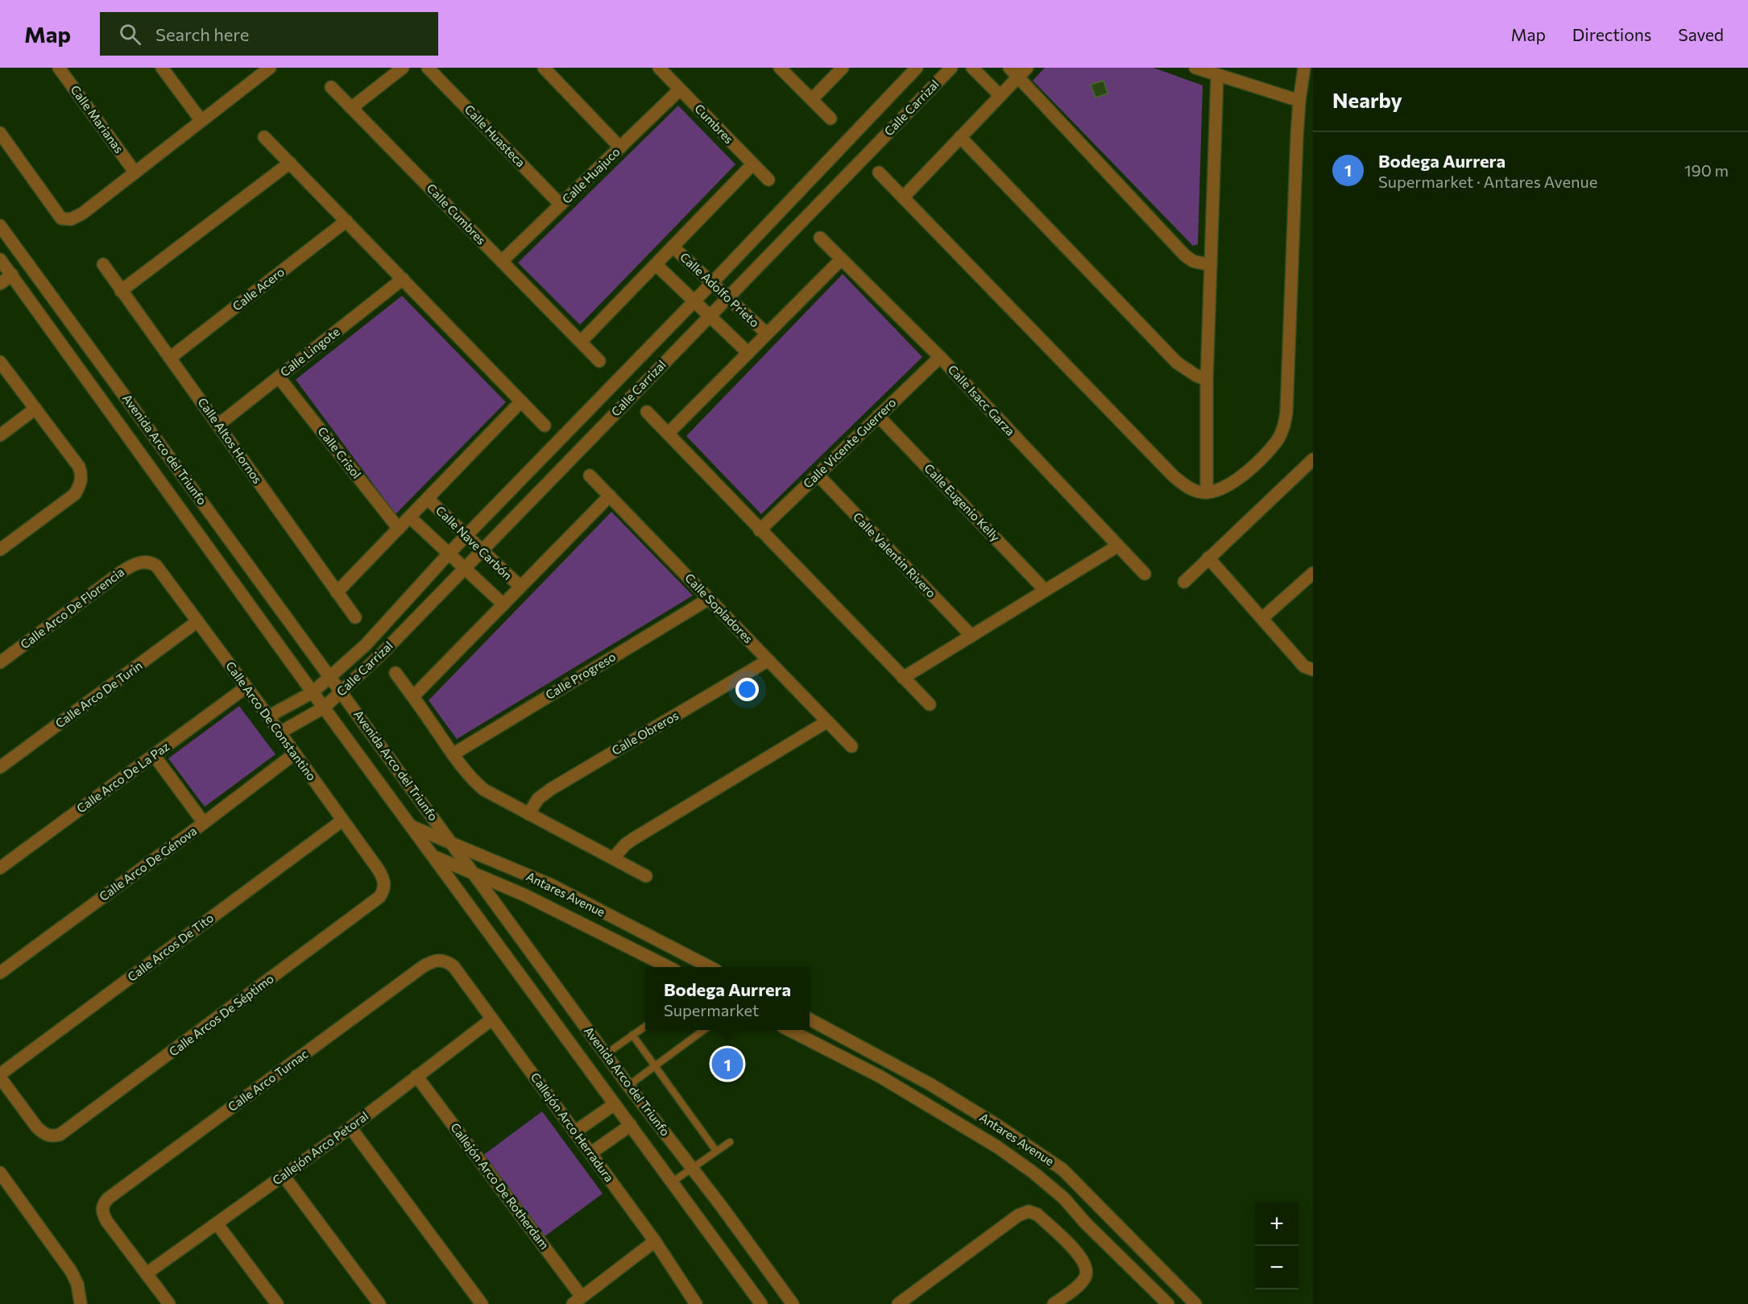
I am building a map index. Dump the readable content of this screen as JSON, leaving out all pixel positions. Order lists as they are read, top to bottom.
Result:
{
  "streets": {
    "street": [
      "Calle Carrizal",
      "Calle Marianas",
      "Cumbres",
      "Calle Huasteca",
      "Calle Huajuco",
      "Calle Cumbres",
      "Calle Acero",
      "Calle Adolfo Prieto",
      "Calle Lingote",
      "Calle Isacc Garza",
      "Calle Altos Hornos",
      "Calle Vicente Guerrero",
      "Avenida Arco del Triunfo",
      "Calle Crisol",
      "Calle Eugenio Kelly",
      "Calle Nave Carbón",
      "Calle Valentin Rivero",
      "Calle Arco De Florencia",
      "Calle Sopladores",
      "Calle Progreso",
      "Calle Arco De Turin",
      "Calle Arco De Constantino",
      "Calle Obreros",
      "Calle Arco De La Paz",
      "Calle Arco De Génova",
      "Antares Avenue",
      "Calle Arcos De Tito",
      "Calle Arcos De Séptimo",
      "Calle Arco Turnac",
      "Callejón Arco Herradura",
      "Callejón Arco Petoral",
      "Callejón Arco De Rotherdam"
    ]
  },
  "crossings": [
    ["Calle Carrizal", "Calle Adolfo Prieto"],
    ["Calle Carrizal", "Avenida Arco del Triunfo"],
    ["Calle Carrizal", "Calle Nave Carbón"],
    ["Calle Carrizal", "Calle Arco De Constantino"],
    ["Cumbres", "Calle Huajuco"],
    ["Calle Huasteca", "Calle Huajuco"],
    ["Calle Huajuco", "Calle Cumbres"],
    ["Calle Acero", "Calle Altos Hornos"],
    ["Calle Lingote", "Calle Altos Hornos"],
    ["Calle Lingote", "Calle Crisol"],
    ["Calle Isacc Garza", "Calle Vicente Guerrero"],
    ["Calle Vicente Guerrero", "Calle Eugenio Kelly"],
    ["Calle Vicente Guerrero", "Calle Valentin Rivero"],
    ["Avenida Arco del Triunfo", "Antares Avenue"],
    ["Calle Arco De Florencia", "Calle Arco De Constantino"],
    ["Calle Sopladores", "Calle Progreso"],
    ["Calle Sopladores", "Calle Obreros"],
    ["Calle Arco De Turin", "Calle Arco De Constantino"],
    ["Calle Arco De Constantino", "Calle Arco De La Paz"],
    ["Calle Arco De Constantino", "Calle Arco De Génova"],
    ["Calle Arco De Constantino", "Calle Arcos De Tito"],
    ["Calle Arco De Constantino", "Calle Arcos De Séptimo"],
    ["Calle Arcos De Tito", "Calle Arcos De Séptimo"],
    ["Calle Arco Turnac", "Callejón Arco Herradura"],
    ["Calle Arco Turnac", "Callejón Arco Petoral"],
    ["Callejón Arco Herradura", "Callejón Arco Petoral"],
    ["Callejón Arco Petoral", "Callejón Arco De Rotherdam"]
  ],
  "page": {
    "header": "Map",
    "search": "Search here",
    "nav": ["Map", "Directions", "Saved"],
    "heading": "Nearby",
    "list": [
      {
        "mark": "1",
        "name": "Bodega Aurrera",
        "note": "Supermarket · Antares Avenue",
        "value": "190 m"
      }
    ],
    "popup": ["Bodega Aurrera", "Supermarket"],
    "pins": "1",
    "map_buttons": ["+", "−"]
  }
}
